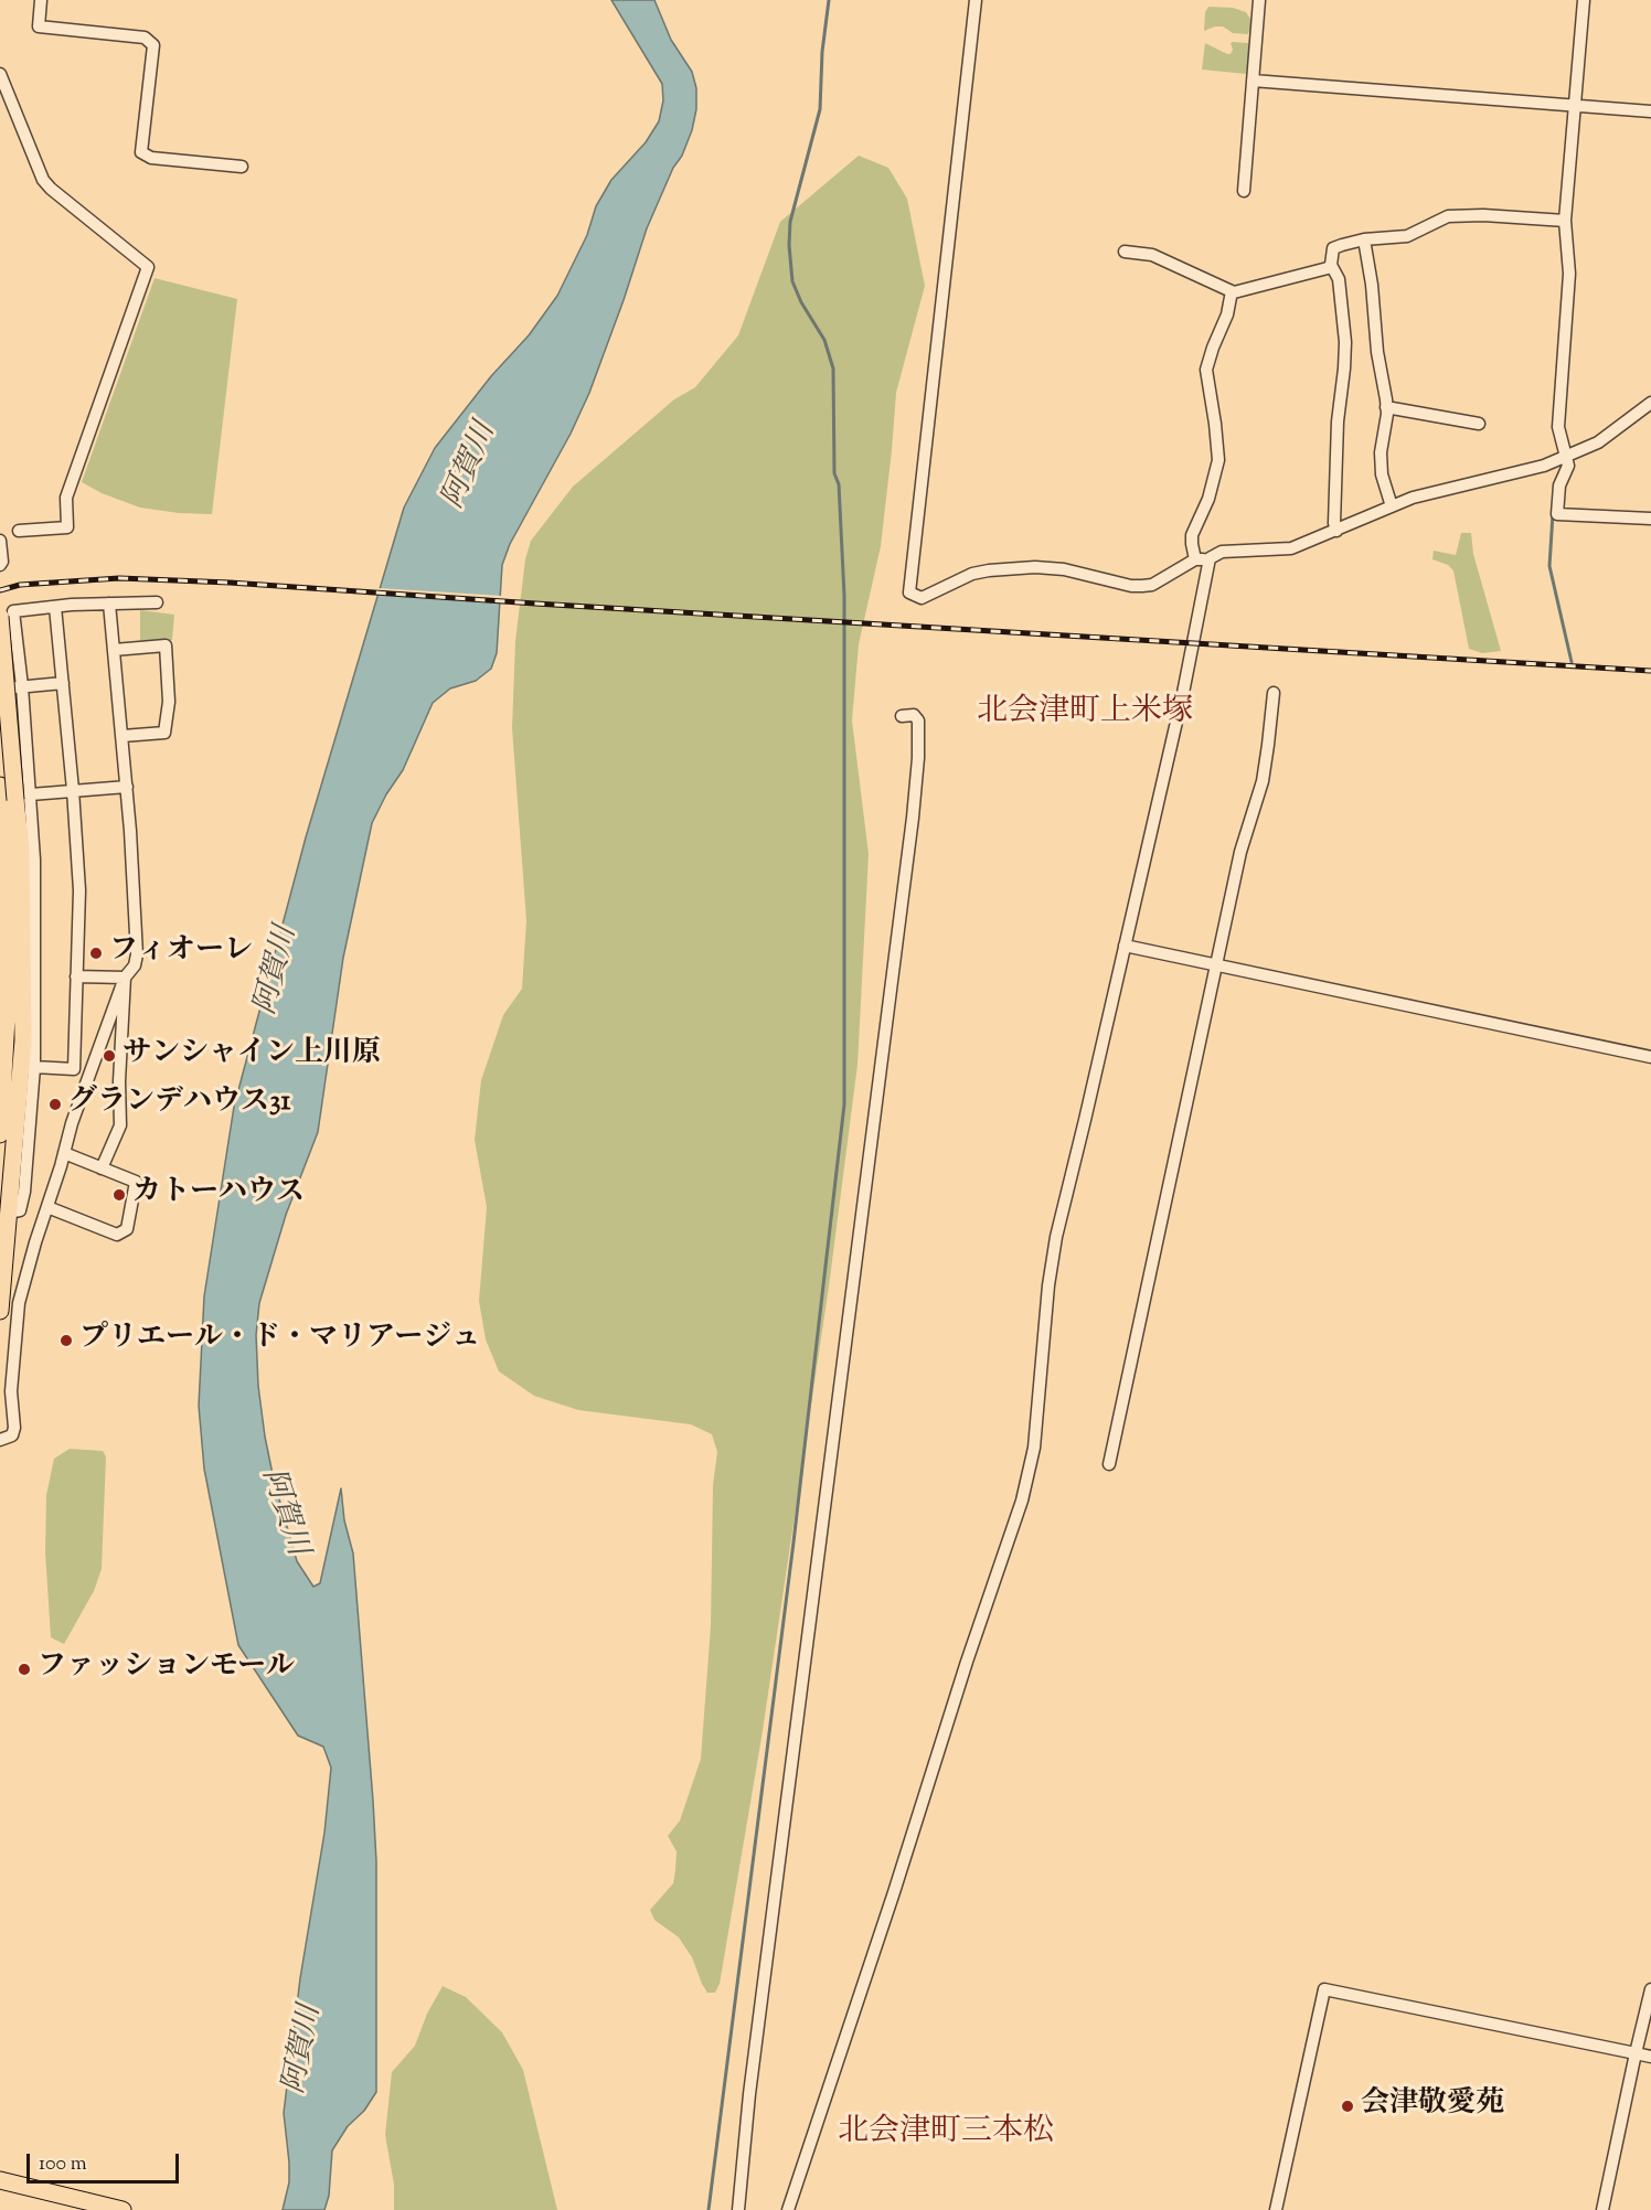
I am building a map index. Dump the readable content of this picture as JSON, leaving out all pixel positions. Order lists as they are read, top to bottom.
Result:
{
  "districts": ["北会津町上米塚", "北会津町三本松"],
  "water": ["阿賀川"],
  "places": [
    "フィオーレ",
    "サンシャイン上川原",
    "グランデハウス31",
    "カトーハウス",
    "プリエール・ド・マリアージュ",
    "ファッションモール",
    "会津敬愛苑"
  ],
  "scale_bar": "100 m"
}
